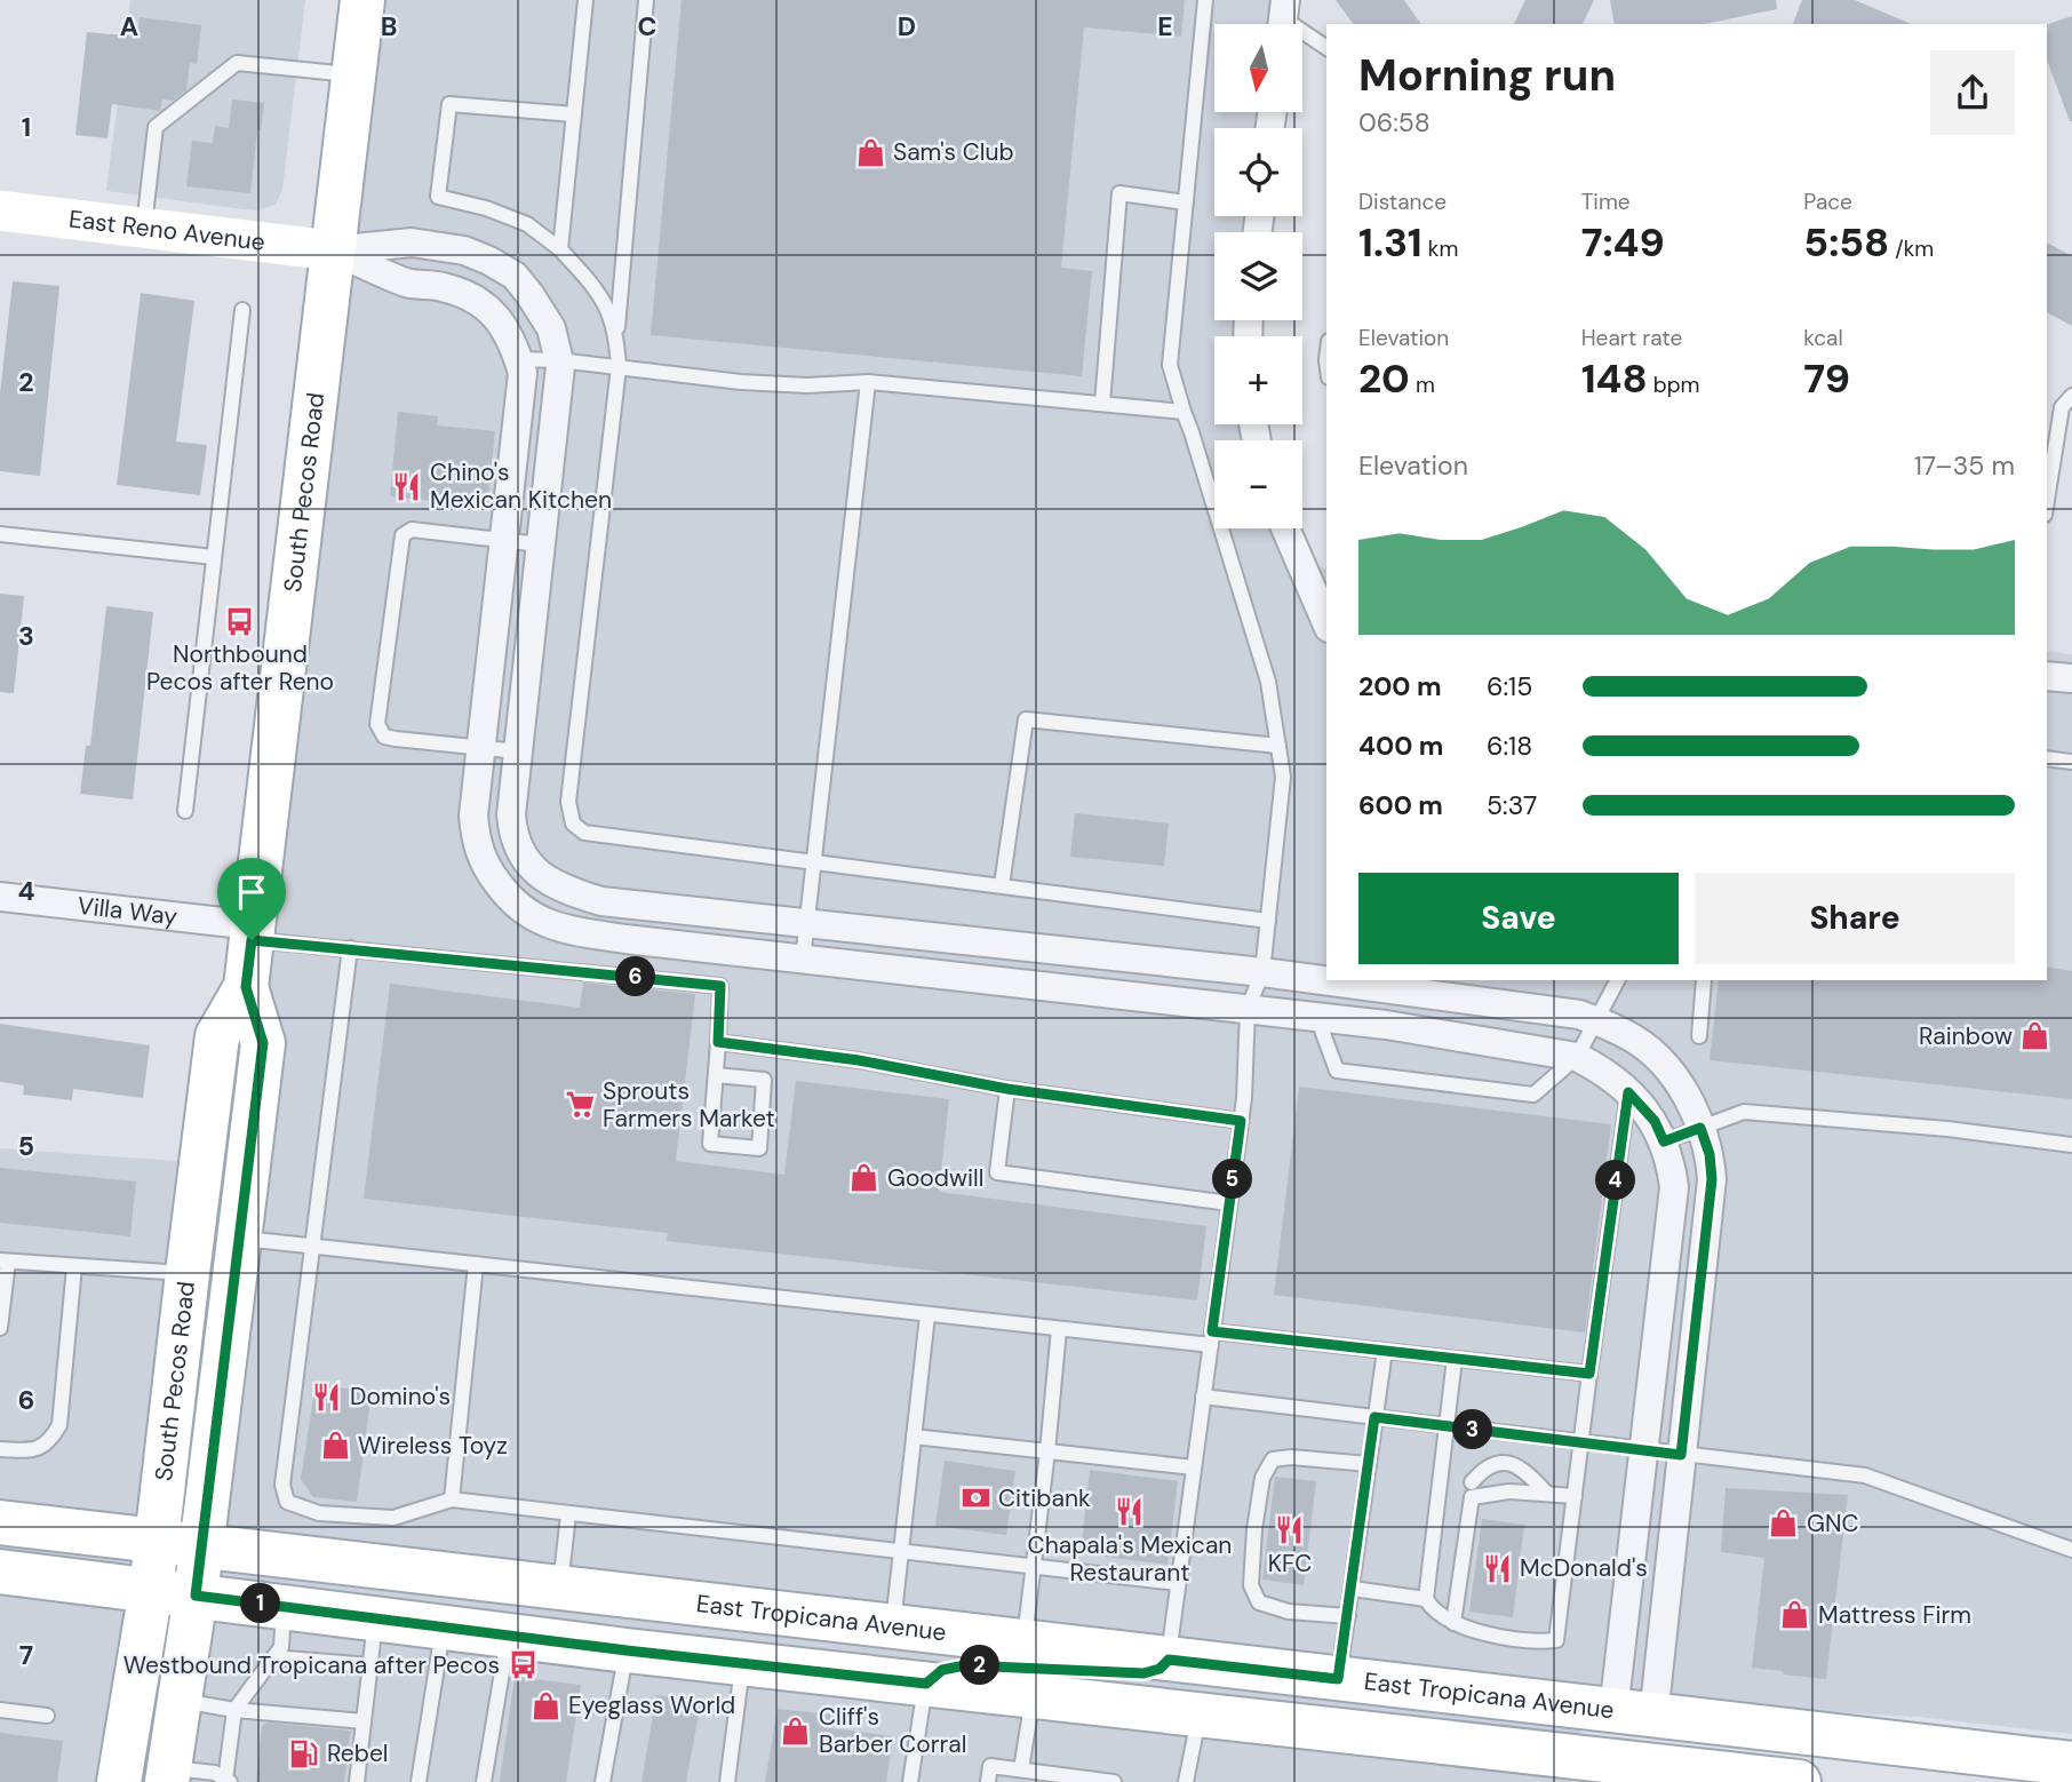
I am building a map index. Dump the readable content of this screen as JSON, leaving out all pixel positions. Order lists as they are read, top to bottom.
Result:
{
  "streets": {
    "main road": ["South Pecos Road", "East Tropicana Avenue"],
    "street": ["East Reno Avenue", "Villa Way"]
  },
  "crossings": [
    ["East Reno Avenue", "South Pecos Road"],
    ["South Pecos Road", "Villa Way"],
    ["South Pecos Road", "East Tropicana Avenue"]
  ],
  "places": {
    "shop": [
      "Sam's Club",
      "Rainbow",
      "Goodwill",
      "Wireless Toyz",
      "GNC",
      "Mattress Firm",
      "Eyeglass World",
      "Cliff's Barber Corral"
    ],
    "restaurant": [
      "Chino's Mexican Kitchen",
      "Domino's",
      "Chapala's Mexican Restaurant",
      "KFC",
      "McDonald's"
    ],
    "bus stop": ["Northbound Pecos after Reno", "Westbound Tropicana after Pecos"],
    "supermarket": ["Sprouts Farmers Market"],
    "bank": ["Citibank"],
    "fuel station": ["Rebel"]
  },
  "north": "bottom",
  "page": {
    "map_buttons": ["+", "−"],
    "heading": ["Morning run", "06:58"],
    "stats": [
      ["Distance", "1.31 km"],
      ["Time", "7:49"],
      ["Pace", "5:58 /km"],
      ["Elevation", "20 m"],
      ["Heart rate", "148 bpm"],
      ["kcal", "79"]
    ],
    "chart": ["Elevation", "17–35 m"],
    "list": [
      {
        "name": "200 m",
        "note": "6:15"
      },
      {
        "name": "400 m",
        "note": "6:18"
      },
      {
        "name": "600 m",
        "note": "5:37"
      }
    ],
    "buttons": ["Save", "Share"],
    "pins": [
      "6",
      "5",
      "4",
      "3",
      "1",
      "2"
    ]
  },
  "grid": {
    "columns": [
      "A",
      "B",
      "C",
      "D",
      "E"
    ],
    "rows": [
      "1",
      "2",
      "3",
      "4",
      "5",
      "6",
      "7"
    ]
  }
}
